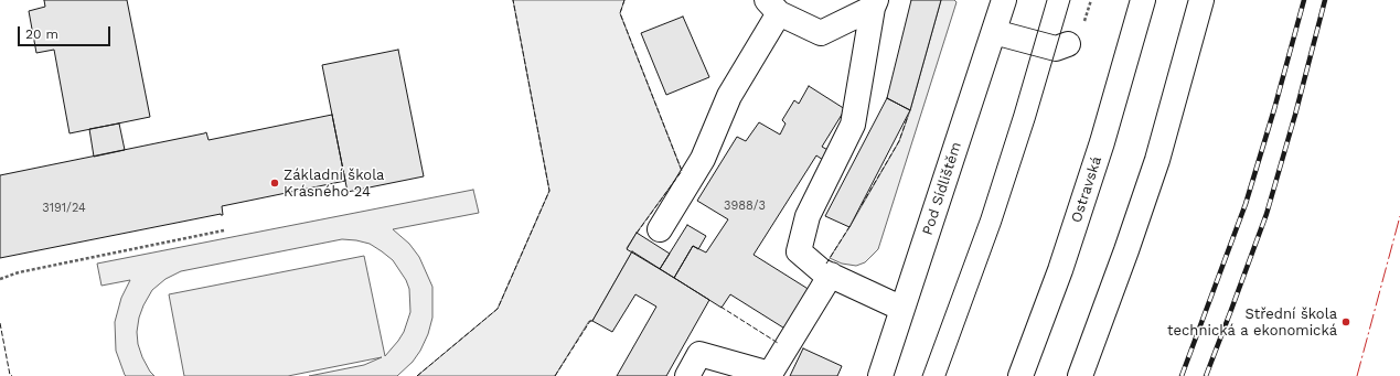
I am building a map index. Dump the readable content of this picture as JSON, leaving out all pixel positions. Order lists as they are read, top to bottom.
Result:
{
  "streets": {
    "main road": ["Pod Sídlištěm", "Ostravská"]
  },
  "places": ["Základní škola Krásného 24", "Střední škola technická a ekonomická"],
  "house_numbers": ["3988/3", "3191/24"],
  "scale_bar": "20 m"
}
